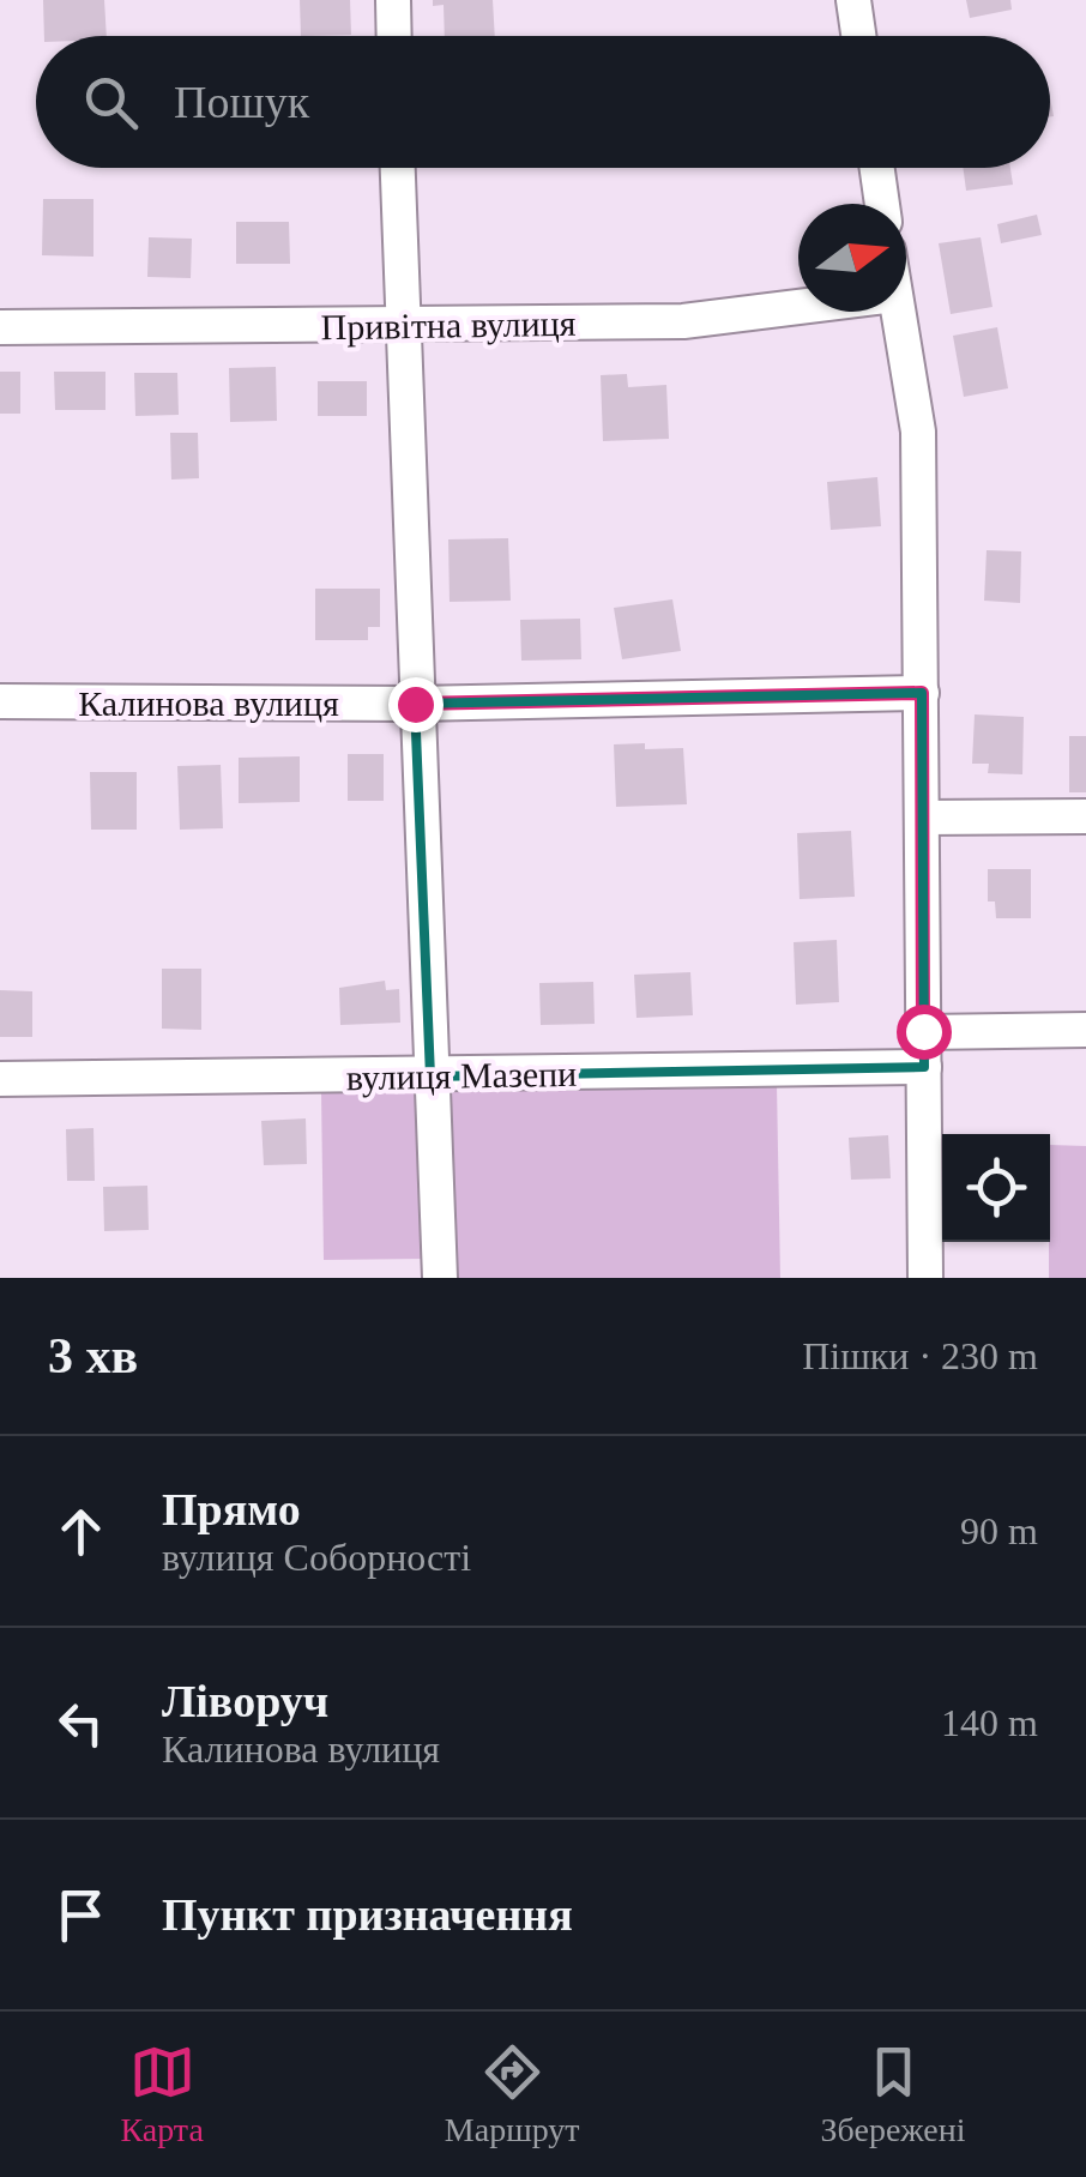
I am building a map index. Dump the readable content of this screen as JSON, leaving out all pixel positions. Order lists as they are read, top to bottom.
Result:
{
  "streets": {
    "street": ["Привітна вулиця", "Калинова вулиця", "вулиця Мазепи"]
  },
  "north": "right",
  "page": {
    "search": "Пошук",
    "heading": ["3 хв", "Пішки · 230 m"],
    "list": [
      ["Прямо", "вулиця Соборності", "90 m"],
      ["Ліворуч", "Калинова вулиця", "140 m"],
      "Пункт призначення"
    ],
    "nav": ["Карта", "Маршрут", "Збережені"]
  }
}
